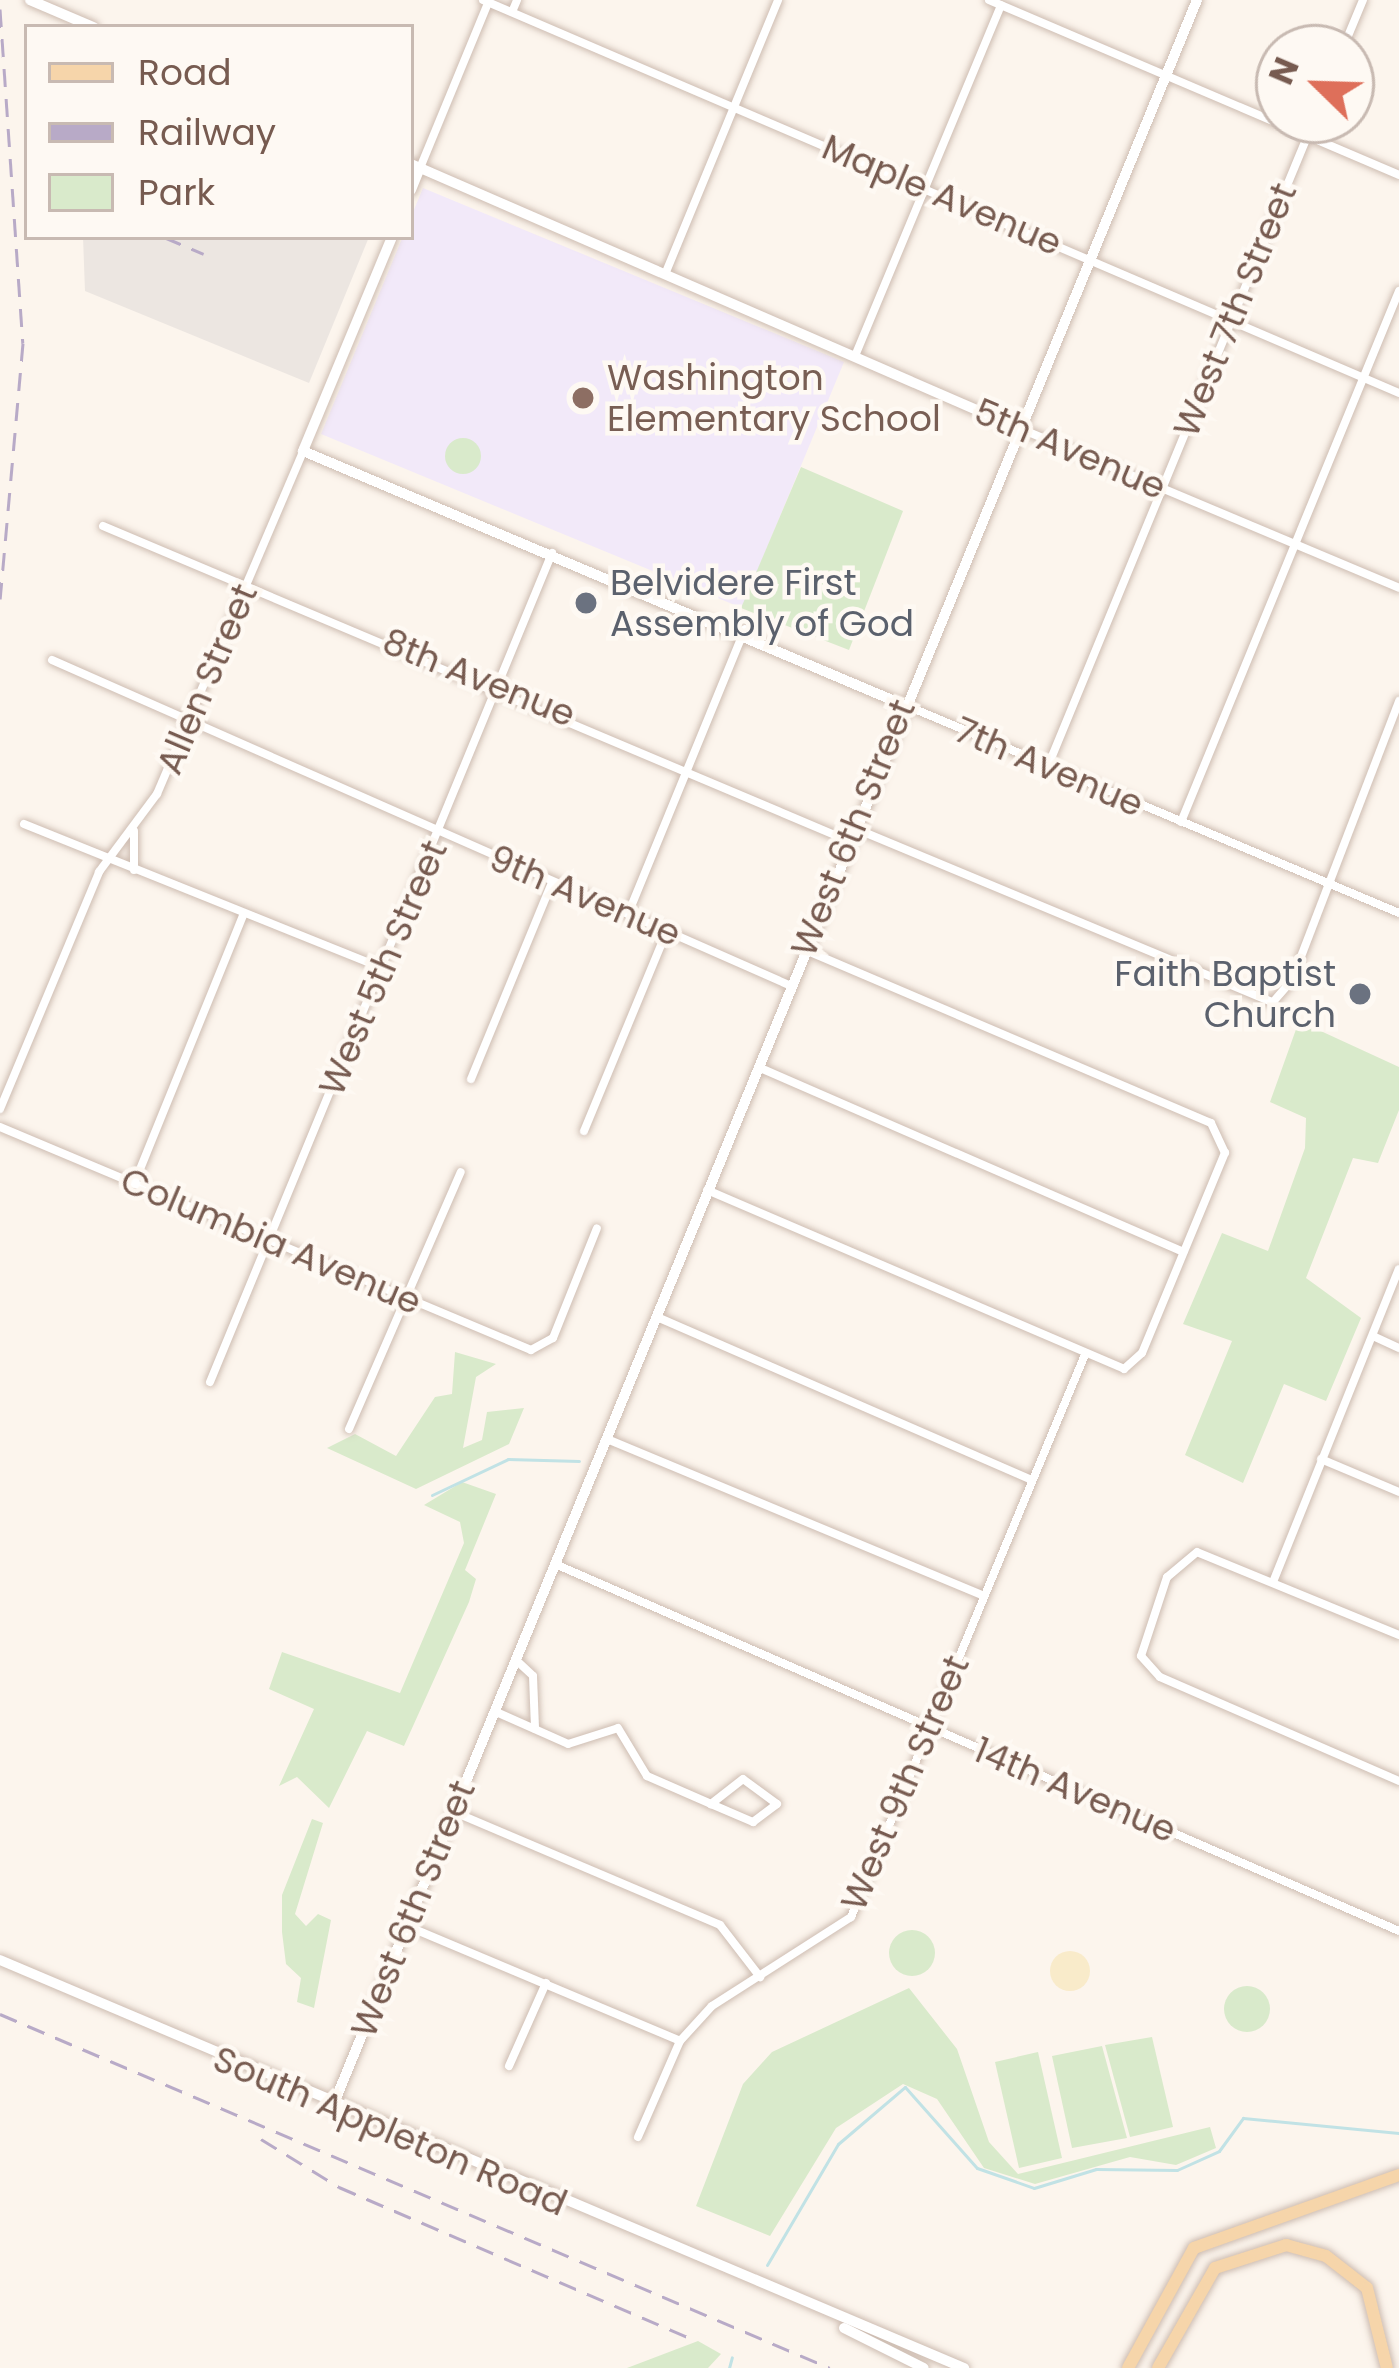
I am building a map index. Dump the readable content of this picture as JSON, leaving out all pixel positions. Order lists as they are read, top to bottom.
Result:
{
  "streets": {
    "street": [
      "Maple Avenue",
      "West 7th Street",
      "5th Avenue",
      "8th Avenue",
      "Allen Street",
      "7th Avenue",
      "West 6th Street",
      "9th Avenue",
      "West 5th Street",
      "Columbia Avenue",
      "West 9th Street",
      "14th Avenue",
      "South Appleton Road"
    ]
  },
  "crossings": [
    ["Maple Avenue", "West 7th Street"],
    ["Maple Avenue", "West 6th Street"],
    ["West 7th Street", "5th Avenue"],
    ["West 7th Street", "7th Avenue"],
    ["5th Avenue", "West 6th Street"],
    ["8th Avenue", "Allen Street"],
    ["8th Avenue", "7th Avenue"],
    ["8th Avenue", "West 6th Street"],
    ["8th Avenue", "West 5th Street"],
    ["Allen Street", "7th Avenue"],
    ["Allen Street", "9th Avenue"],
    ["7th Avenue", "West 6th Street"],
    ["7th Avenue", "West 5th Street"],
    ["West 6th Street", "9th Avenue"],
    ["West 6th Street", "14th Avenue"],
    ["West 6th Street", "South Appleton Road"],
    ["9th Avenue", "West 5th Street"],
    ["West 5th Street", "Columbia Avenue"],
    ["West 9th Street", "14th Avenue"]
  ],
  "places": ["Washington Elementary School", "Belvidere First Assembly of God", "Faith Baptist Church"],
  "legend": ["Road", "Railway", "Park"],
  "north": "top left"
}
